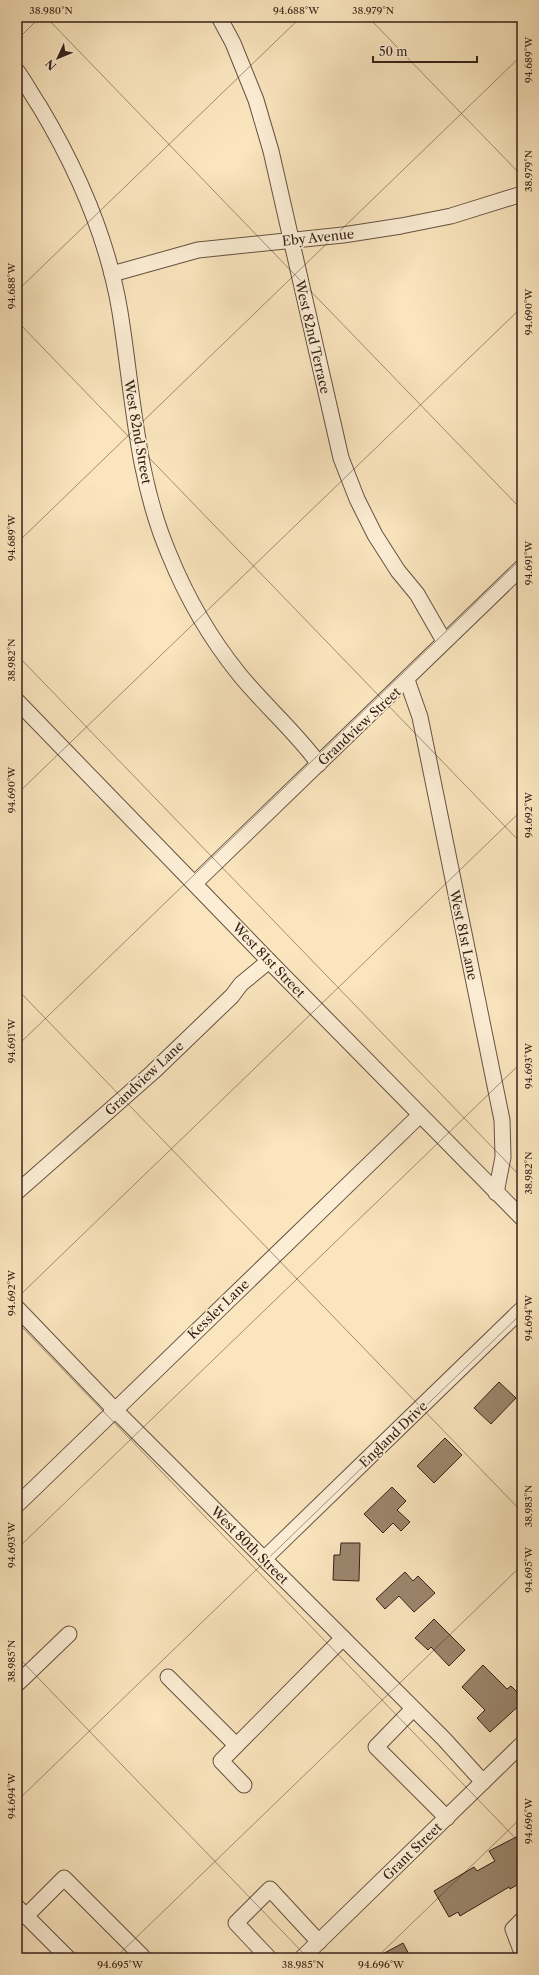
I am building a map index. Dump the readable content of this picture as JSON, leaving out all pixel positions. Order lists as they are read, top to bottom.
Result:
{
  "streets": {
    "street": [
      "Eby Avenue",
      "West 82nd Terrace",
      "West 82nd Street",
      "Grandview Street",
      "West 81st Lane",
      "West 81st Street",
      "Grandview Lane",
      "Kessler Lane",
      "England Drive",
      "West 80th Street",
      "Grant Street"
    ]
  },
  "crossings": [
    ["Eby Avenue", "West 82nd Terrace"],
    ["Eby Avenue", "West 82nd Street"],
    ["West 82nd Terrace", "Grandview Street"],
    ["West 82nd Street", "Grandview Street"],
    ["Grandview Street", "West 81st Lane"],
    ["Grandview Street", "West 81st Street"],
    ["West 81st Lane", "West 81st Street"],
    ["West 81st Street", "Grandview Lane"],
    ["West 81st Street", "Kessler Lane"],
    ["Kessler Lane", "West 80th Street"],
    ["England Drive", "West 80th Street"],
    ["West 80th Street", "Grant Street"]
  ],
  "scale_bar": "50 m",
  "north": "bottom left",
  "coordinates": [
    "38.980°N",
    "94.688°W",
    "38.979°N",
    "94.689°W",
    "94.690°W",
    "94.691°W",
    "38.982°N",
    "94.692°W",
    "94.693°W",
    "94.694°W",
    "38.983°N",
    "94.695°W",
    "38.985°N",
    "94.696°W"
  ]
}
